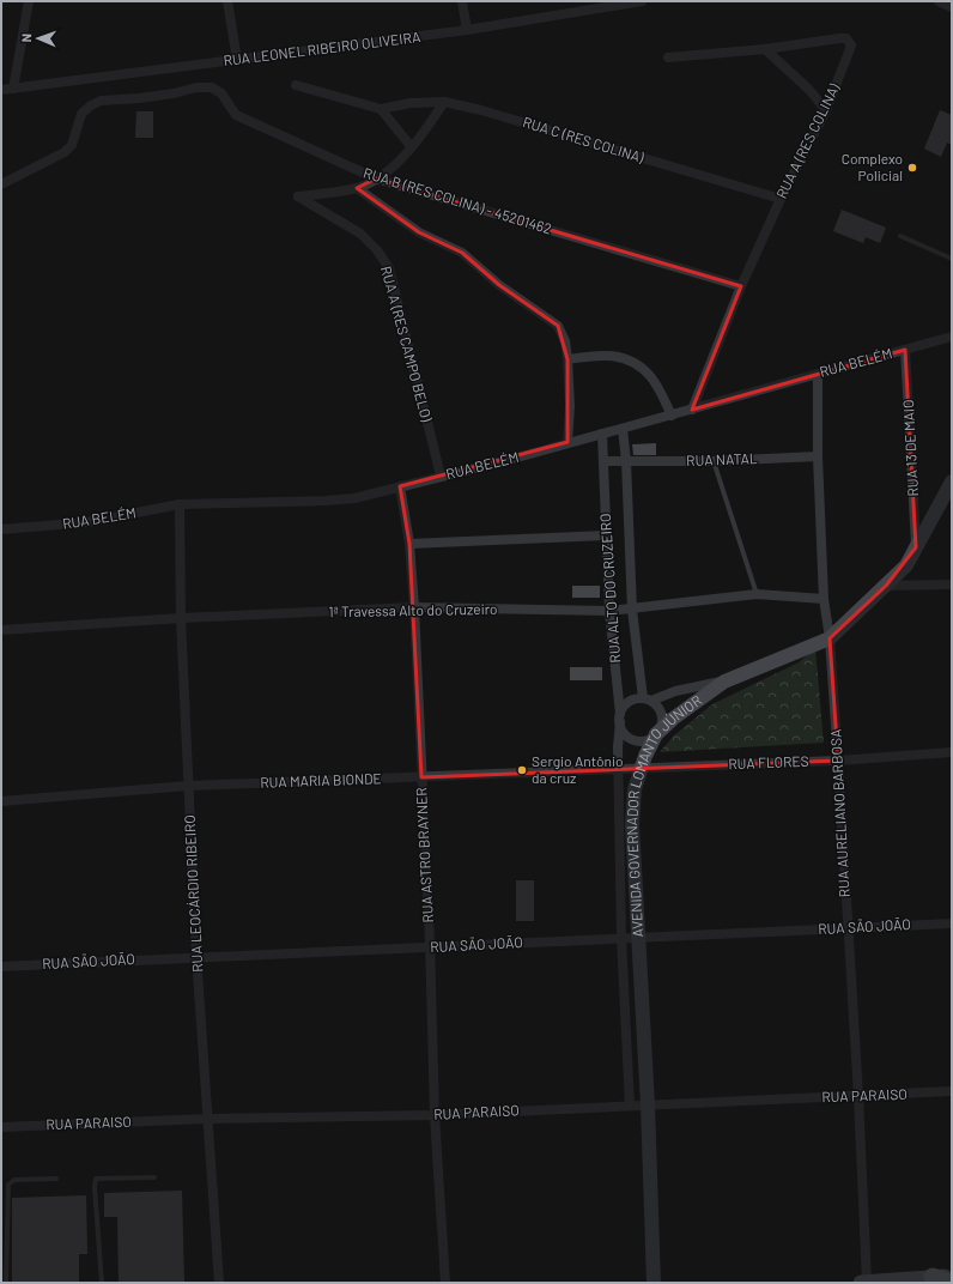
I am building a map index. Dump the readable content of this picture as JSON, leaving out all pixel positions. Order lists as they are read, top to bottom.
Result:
{
  "streets": {
    "main road": ["AVENIDA GOVERNADOR LOMANTO JÚNIOR"],
    "street": [
      "RUA LEONEL RIBEIRO OLIVEIRA",
      "RUA C (RES COLINA)",
      "RUA A (RES COLINA)",
      "RUA B (RES COLINA) - 45201462",
      "RUA A (RES CAMPO BELO)",
      "RUA BELÉM",
      "RUA 13 DE MAIO",
      "RUA NATAL",
      "RUA ALTO DO CRUZEIRO",
      "1ª Travessa Alto do Cruzeiro",
      "RUA FLORES",
      "RUA MARIA BIONDE",
      "RUA AURELIANO BARBOSA",
      "RUA ASTRO BRAYNER",
      "RUA LEOCÁRDIO RIBEIRO",
      "RUA SÃO JOÃO",
      "RUA PARAISO"
    ]
  },
  "crossings": [
    ["RUA C (RES COLINA)", "RUA A (RES COLINA)"],
    ["RUA A (RES COLINA)", "RUA B (RES COLINA) - 45201462"],
    ["RUA A (RES COLINA)", "RUA BELÉM"],
    ["RUA A (RES CAMPO BELO)", "RUA BELÉM"],
    ["RUA BELÉM", "RUA 13 DE MAIO"],
    ["RUA BELÉM", "RUA ALTO DO CRUZEIRO"],
    ["RUA BELÉM", "RUA AURELIANO BARBOSA"],
    ["RUA BELÉM", "RUA ASTRO BRAYNER"],
    ["RUA BELÉM", "RUA LEOCÁRDIO RIBEIRO"],
    ["RUA 13 DE MAIO", "AVENIDA GOVERNADOR LOMANTO JÚNIOR"],
    ["RUA NATAL", "RUA ALTO DO CRUZEIRO"],
    ["RUA NATAL", "RUA AURELIANO BARBOSA"],
    ["RUA ALTO DO CRUZEIRO", "1ª Travessa Alto do Cruzeiro"],
    ["RUA ALTO DO CRUZEIRO", "RUA MARIA BIONDE"],
    ["RUA ALTO DO CRUZEIRO", "AVENIDA GOVERNADOR LOMANTO JÚNIOR"],
    ["RUA ALTO DO CRUZEIRO", "RUA SÃO JOÃO"],
    ["RUA ALTO DO CRUZEIRO", "RUA PARAISO"],
    ["1ª Travessa Alto do Cruzeiro", "RUA AURELIANO BARBOSA"],
    ["1ª Travessa Alto do Cruzeiro", "RUA ASTRO BRAYNER"],
    ["1ª Travessa Alto do Cruzeiro", "RUA LEOCÁRDIO RIBEIRO"],
    ["RUA FLORES", "RUA MARIA BIONDE"],
    ["RUA FLORES", "RUA AURELIANO BARBOSA"],
    ["RUA FLORES", "AVENIDA GOVERNADOR LOMANTO JÚNIOR"],
    ["RUA MARIA BIONDE", "AVENIDA GOVERNADOR LOMANTO JÚNIOR"],
    ["RUA MARIA BIONDE", "RUA ASTRO BRAYNER"],
    ["RUA MARIA BIONDE", "RUA LEOCÁRDIO RIBEIRO"],
    ["RUA AURELIANO BARBOSA", "AVENIDA GOVERNADOR LOMANTO JÚNIOR"],
    ["RUA AURELIANO BARBOSA", "RUA SÃO JOÃO"],
    ["RUA AURELIANO BARBOSA", "RUA PARAISO"],
    ["AVENIDA GOVERNADOR LOMANTO JÚNIOR", "RUA SÃO JOÃO"],
    ["AVENIDA GOVERNADOR LOMANTO JÚNIOR", "RUA PARAISO"],
    ["RUA ASTRO BRAYNER", "RUA SÃO JOÃO"],
    ["RUA ASTRO BRAYNER", "RUA PARAISO"],
    ["RUA LEOCÁRDIO RIBEIRO", "RUA SÃO JOÃO"],
    ["RUA LEOCÁRDIO RIBEIRO", "RUA PARAISO"]
  ],
  "places": ["Complexo Policial", "Sergio Antônio da cruz"],
  "north": "left"
}
